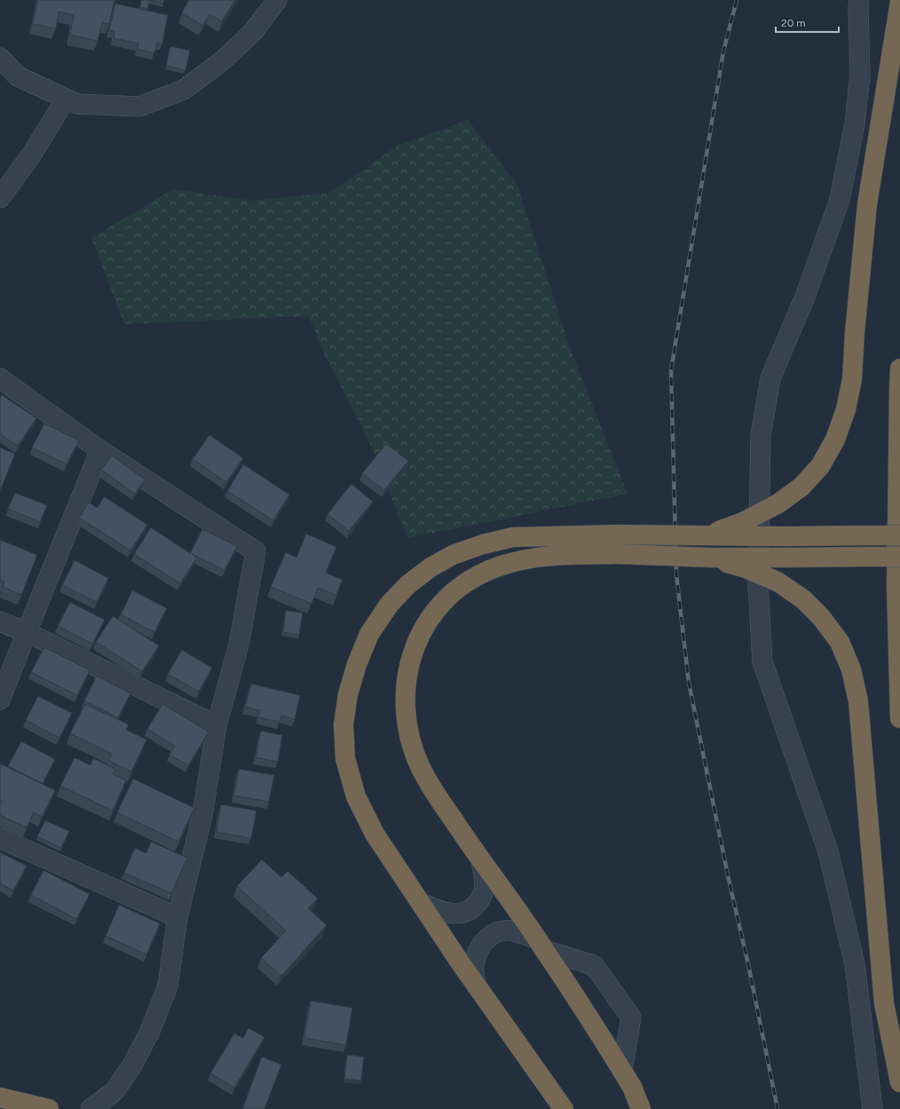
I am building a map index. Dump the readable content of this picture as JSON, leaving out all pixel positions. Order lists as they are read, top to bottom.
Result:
{
  "scale_bar": "20 m"
}
